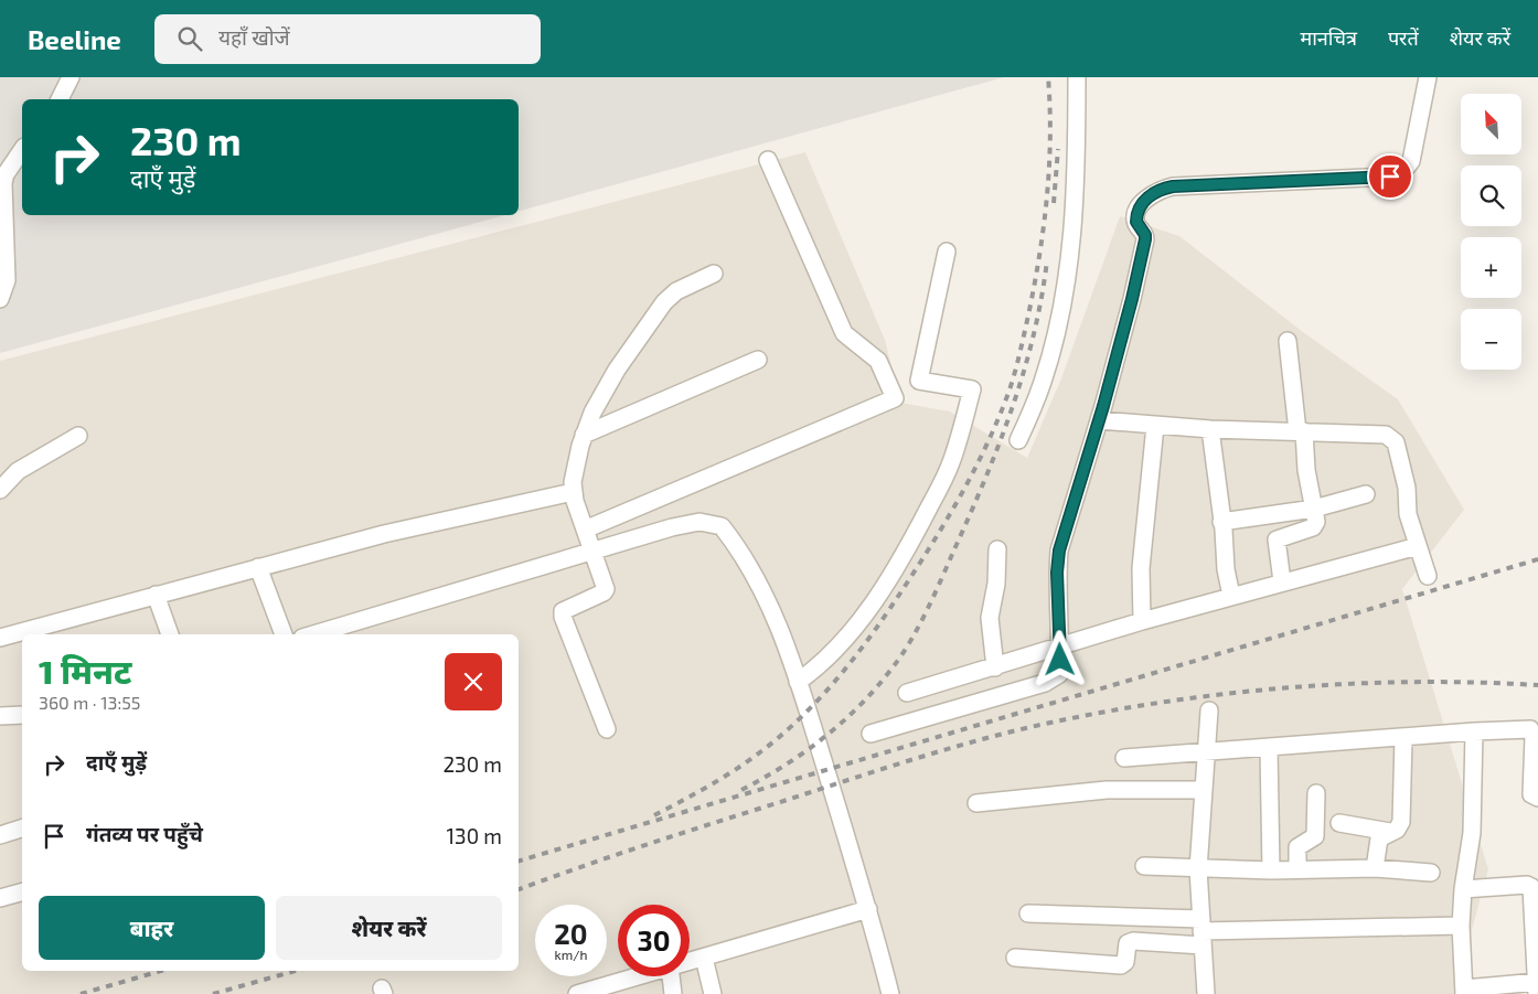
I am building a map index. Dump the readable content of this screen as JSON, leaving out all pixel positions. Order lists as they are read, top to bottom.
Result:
{
  "north": "top left",
  "page": {
    "header": "Beeline",
    "search": "यहाँ खोजें",
    "nav": ["मानचित्र", "परतें", "शेयर करें"],
    "map_buttons": ["+", "−"],
    "turn": ["230 m", "दाएँ मुड़ें"],
    "heading": ["1 मिनट", "360 m · 13:55"],
    "list": [
      {
        "name": "दाएँ मुड़ें",
        "value": "230 m"
      },
      {
        "name": "गंतव्य पर पहुँचे",
        "value": "130 m"
      }
    ],
    "buttons": ["बाहर", "शेयर करें"],
    "speed": "20 km/h",
    "limit": "30"
  }
}
